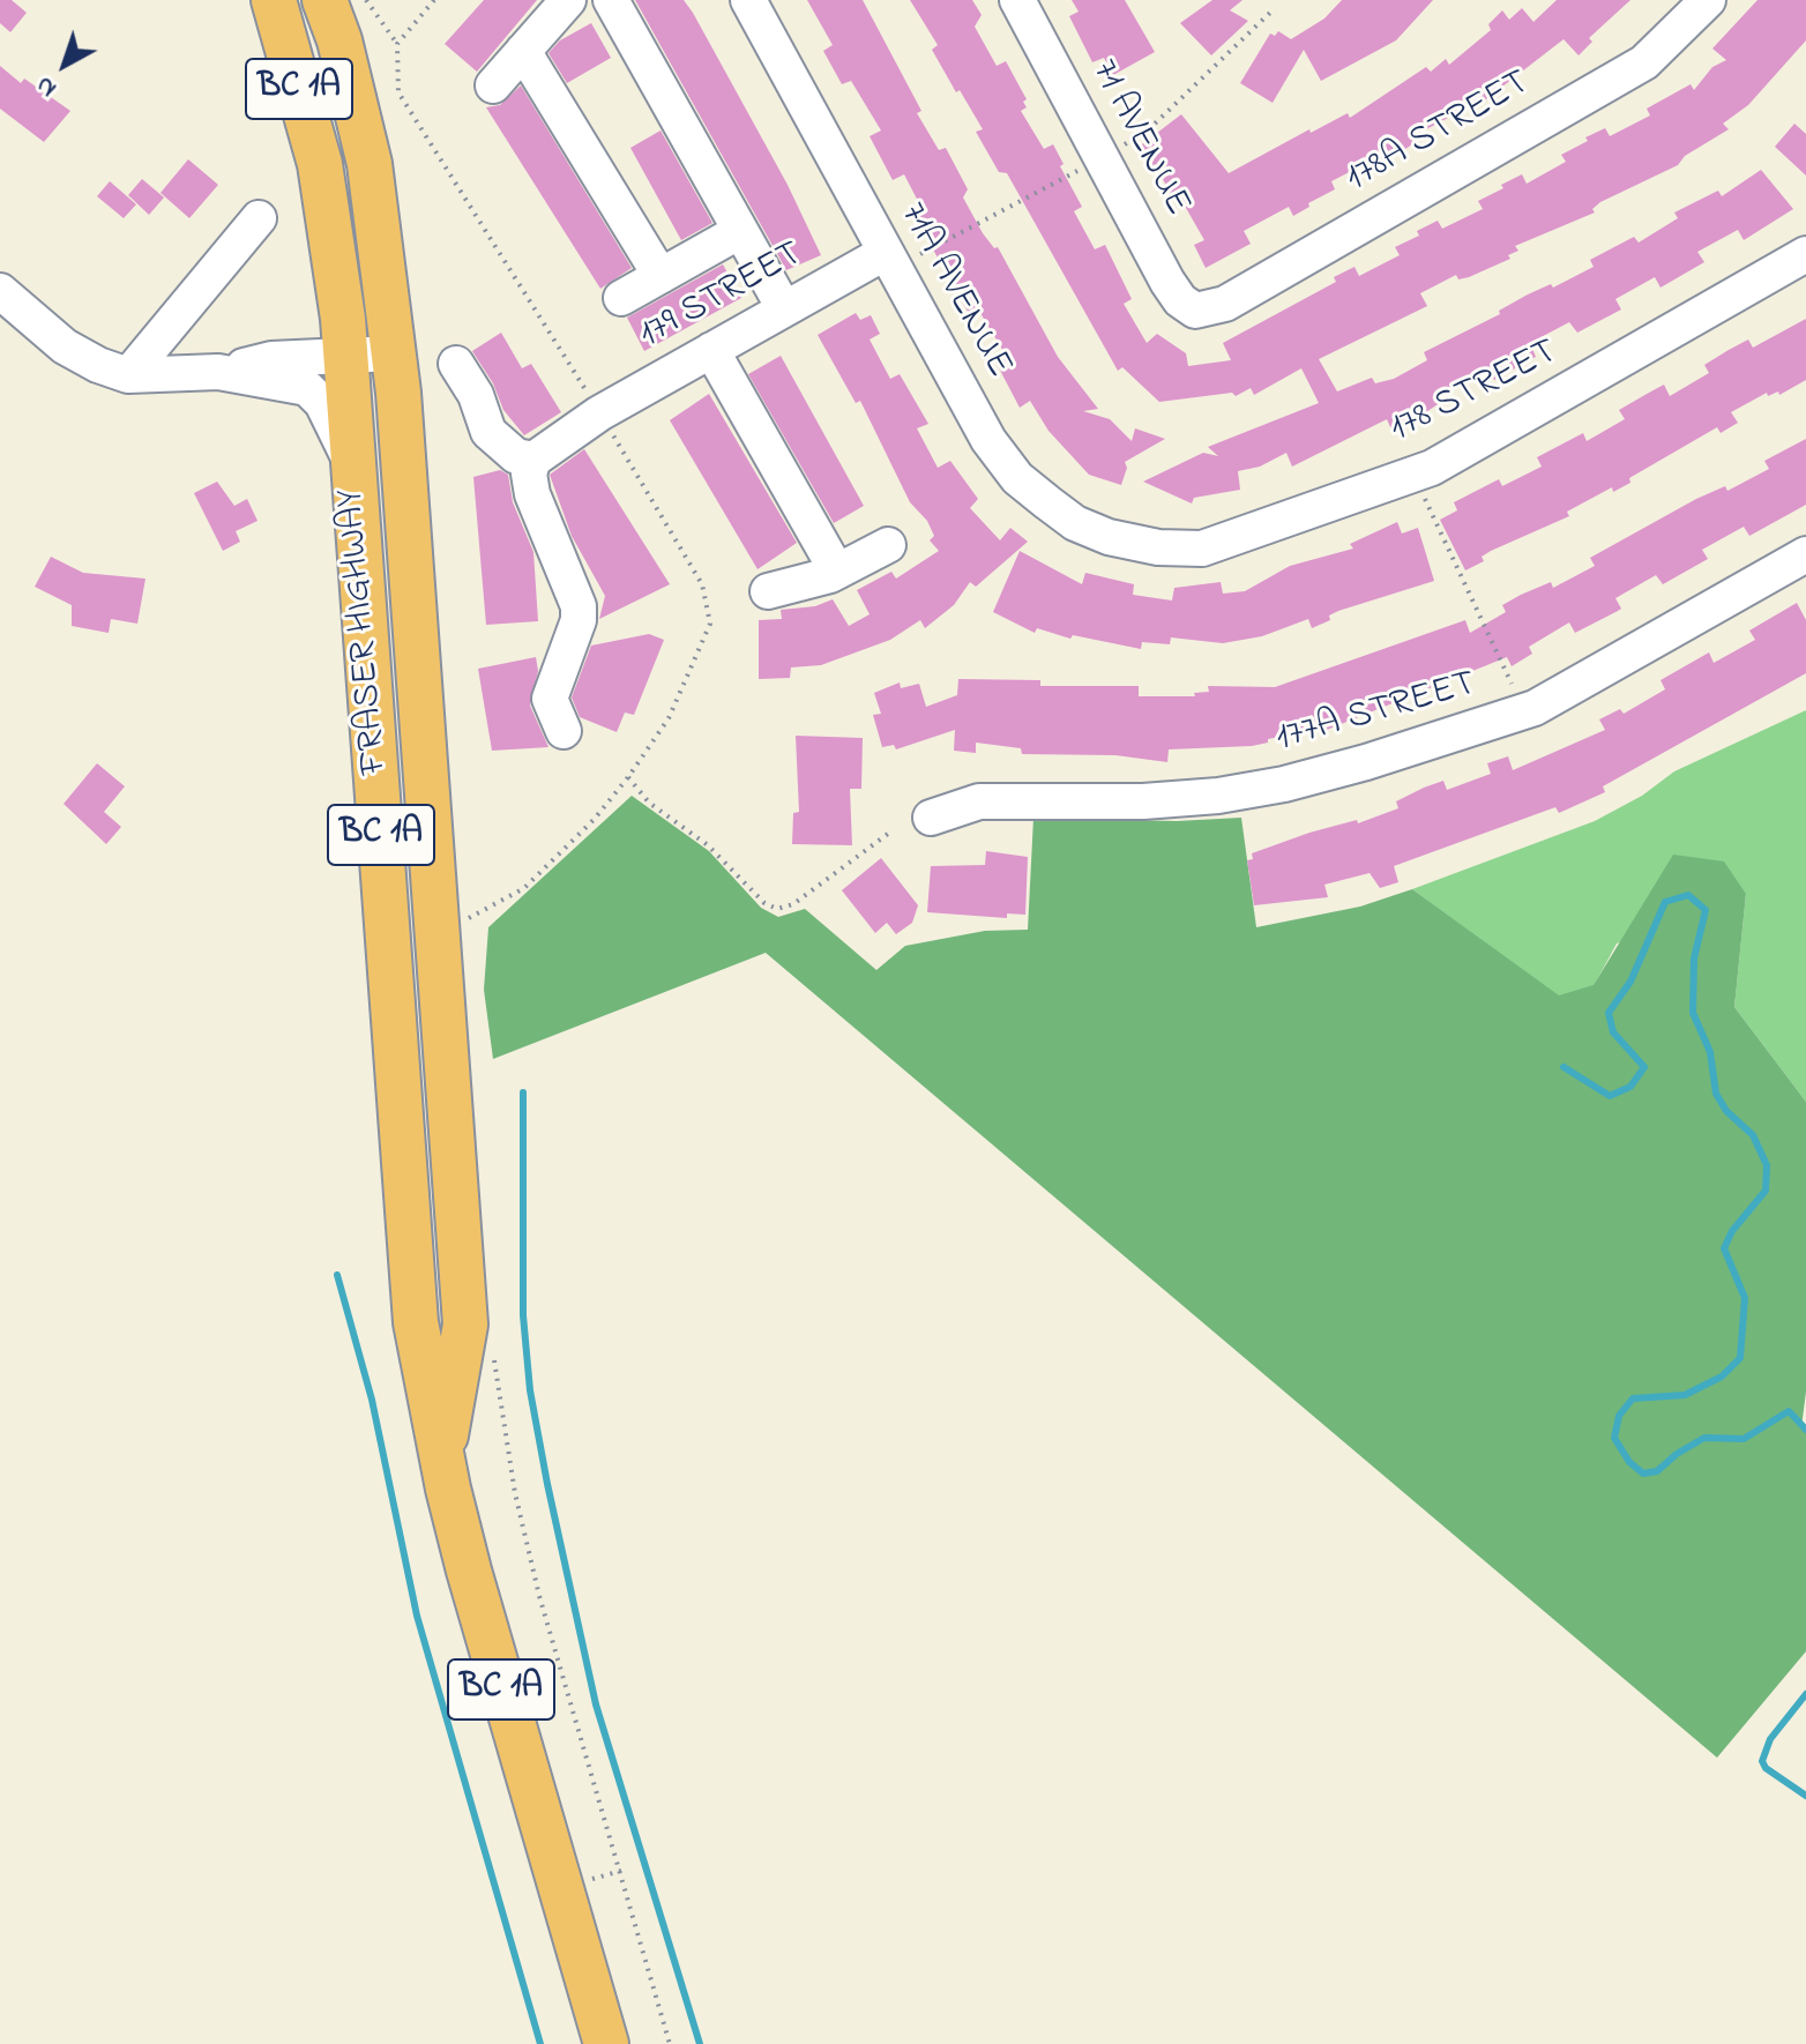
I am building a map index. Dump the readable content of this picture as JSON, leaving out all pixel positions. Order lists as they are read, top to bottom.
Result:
{
  "streets": {
    "main road": ["BC 1A", "FRASER HIGHWAY"],
    "street": [
      "178A STREET",
      "71 AVENUE",
      "71A AVENUE",
      "179 STREET",
      "178 STREET",
      "177A STREET"
    ]
  },
  "crossings": [
    ["178A STREET", "71 AVENUE"],
    ["71A AVENUE", "179 STREET"],
    ["71A AVENUE", "178 STREET"]
  ],
  "north": "bottom left"
}
